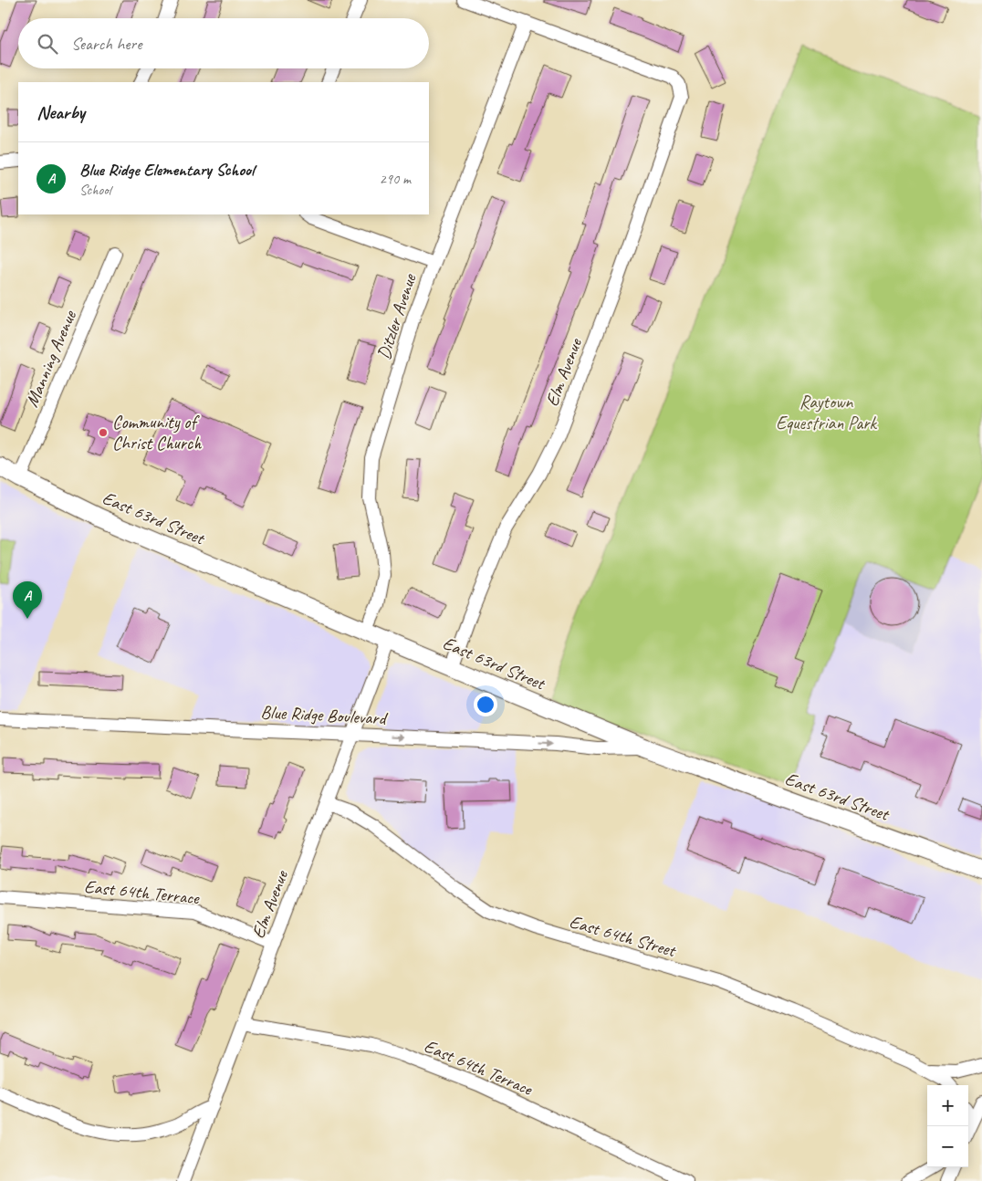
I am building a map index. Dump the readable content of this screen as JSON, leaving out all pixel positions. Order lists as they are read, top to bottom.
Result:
{
  "streets": {
    "main road": ["East 63rd Street"],
    "street": [
      "Ditzler Avenue",
      "Manning Avenue",
      "Elm Avenue",
      "Blue Ridge Boulevard",
      "East 64th Terrace",
      "East 64th Street"
    ]
  },
  "crossings": [
    ["Ditzler Avenue", "Elm Avenue"],
    ["Ditzler Avenue", "East 63rd Street"],
    ["Manning Avenue", "East 63rd Street"],
    ["Elm Avenue", "East 63rd Street"],
    ["Elm Avenue", "Blue Ridge Boulevard"],
    ["Elm Avenue", "East 64th Terrace"],
    ["Elm Avenue", "East 64th Street"],
    ["East 63rd Street", "Blue Ridge Boulevard"]
  ],
  "one_way": ["Blue Ridge Boulevard"],
  "parks": ["Raytown Equestrian Park"],
  "places": ["Community of Christ Church"],
  "page": {
    "search": "Search here",
    "heading": "Nearby",
    "list": [
      {
        "mark": "A",
        "name": "Blue Ridge Elementary School",
        "note": "School",
        "value": "290 m"
      }
    ],
    "pins": "A",
    "map_buttons": ["+", "−"]
  }
}
